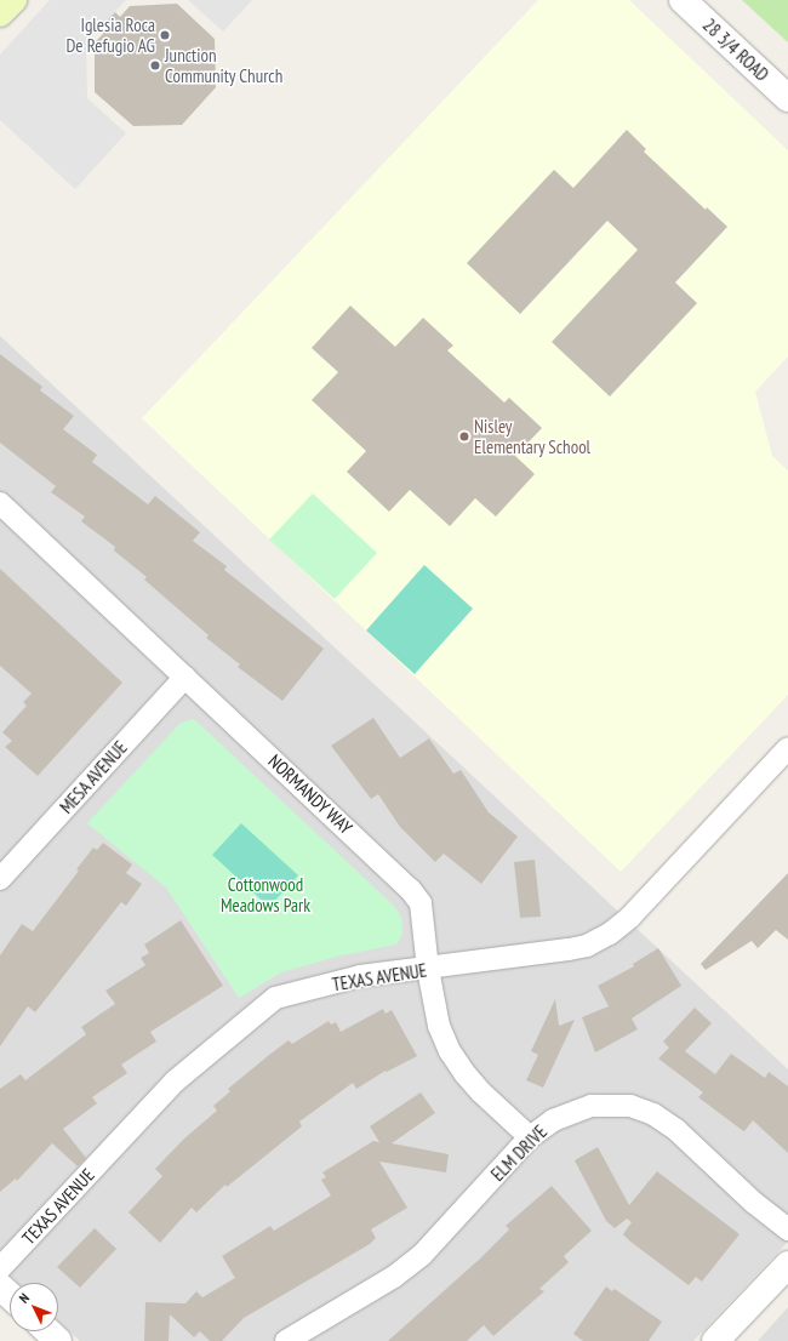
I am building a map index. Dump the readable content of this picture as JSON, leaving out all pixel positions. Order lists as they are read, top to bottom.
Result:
{
  "streets": {
    "street": [
      "28 3/4 ROAD",
      "MESA AVENUE",
      "NORMANDY WAY",
      "TEXAS AVENUE",
      "ELM DRIVE"
    ]
  },
  "crossings": [
    ["MESA AVENUE", "NORMANDY WAY"],
    ["NORMANDY WAY", "TEXAS AVENUE"],
    ["NORMANDY WAY", "ELM DRIVE"]
  ],
  "parks": ["Cottonwood Meadows Park"],
  "places": ["Iglesia Roca De Refugio AG", "Junction Community Church", "Nisley Elementary School"],
  "north": "top left"
}
